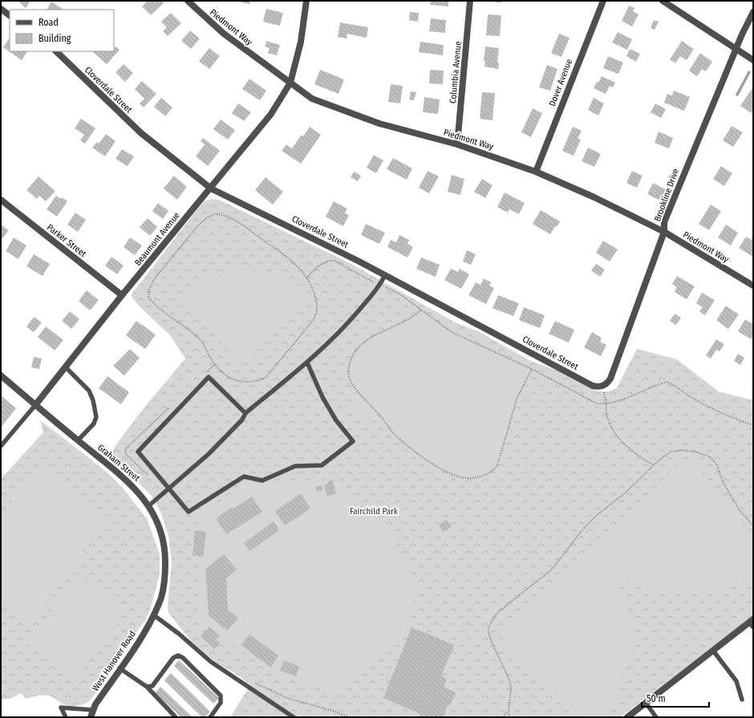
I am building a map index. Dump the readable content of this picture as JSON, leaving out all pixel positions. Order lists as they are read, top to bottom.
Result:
{
  "streets": {
    "street": [
      "Piedmont Way",
      "Columbia Avenue",
      "Dover Avenue",
      "Cloverdale Street",
      "Brookline Drive",
      "Beaumont Avenue",
      "Parker Street",
      "Graham Street",
      "West Hanover Road"
    ]
  },
  "crossings": [
    ["Piedmont Way", "Columbia Avenue"],
    ["Piedmont Way", "Dover Avenue"],
    ["Piedmont Way", "Brookline Drive"],
    ["Piedmont Way", "Beaumont Avenue"],
    ["Cloverdale Street", "Brookline Drive"],
    ["Cloverdale Street", "Beaumont Avenue"],
    ["Beaumont Avenue", "Parker Street"],
    ["Beaumont Avenue", "Graham Street"],
    ["Graham Street", "West Hanover Road"]
  ],
  "parks": ["Fairchild Park"],
  "legend": ["Road", "Building"],
  "scale_bar": "50 m"
}
